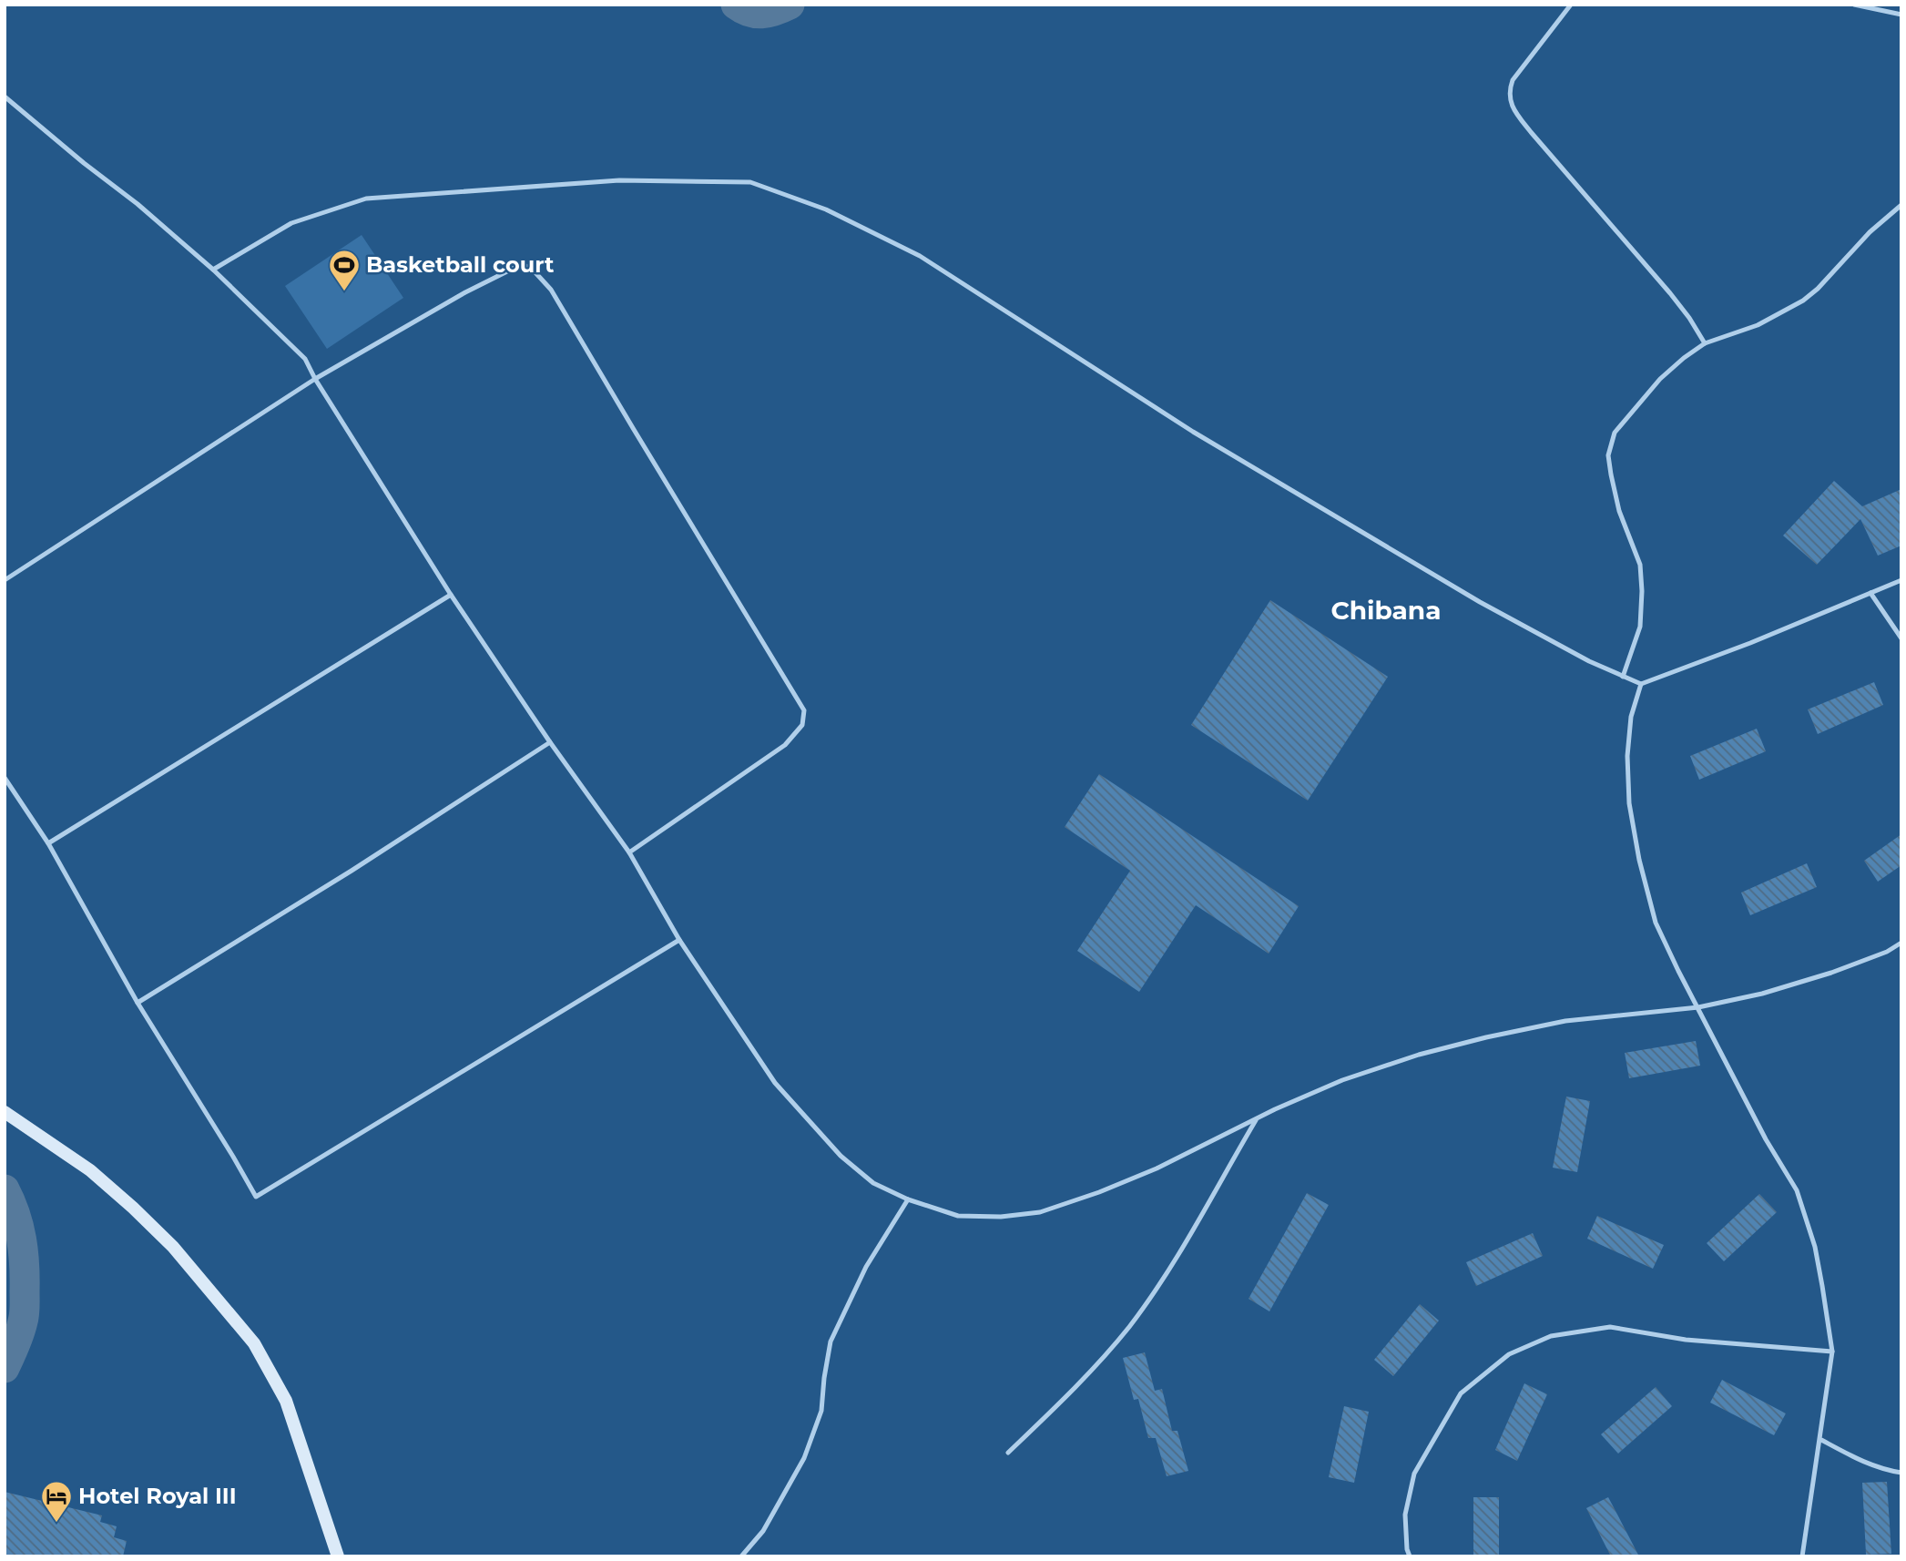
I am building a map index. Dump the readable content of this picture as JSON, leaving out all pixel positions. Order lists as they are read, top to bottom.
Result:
{
  "districts": ["Chibana"],
  "places": {
    "sports": ["Basketball court"],
    "hotel": ["Hotel Royal III"]
  }
}
